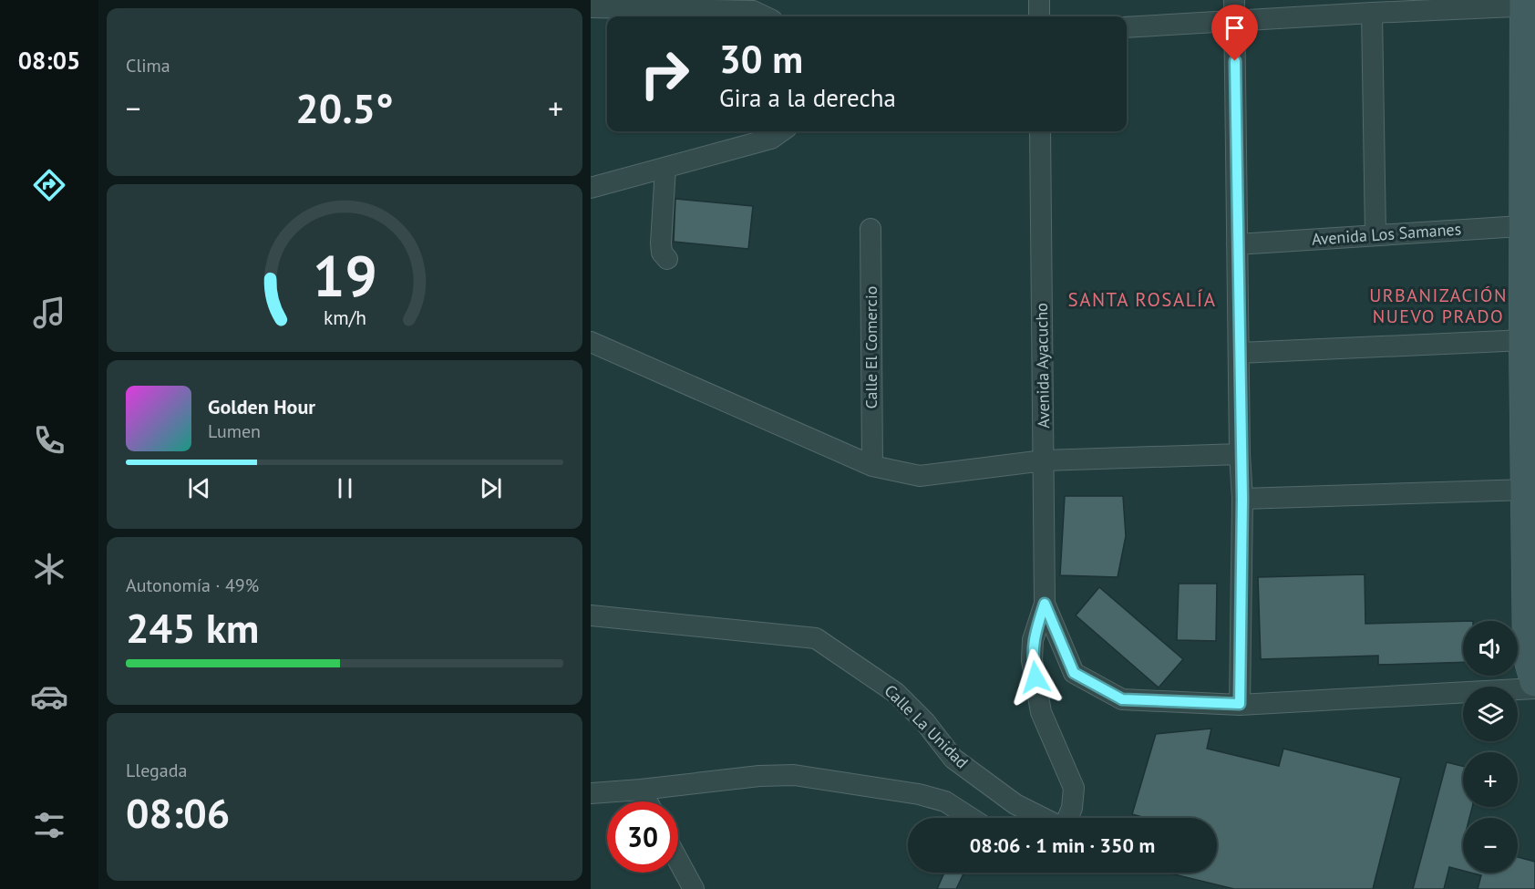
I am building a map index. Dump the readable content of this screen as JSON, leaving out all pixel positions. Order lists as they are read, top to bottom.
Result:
{
  "streets": {
    "street": [
      "Avenida Los Samanes",
      "Calle El Comercio",
      "Avenida Ayacucho",
      "Calle La Unidad"
    ]
  },
  "districts": ["URBANIZACIÓN NUEVO PRADO", "SANTA ROSALÍA"],
  "page": {
    "tabs": "08:05",
    "tile": [
      "Clima",
      ["Autonomía · 49%", "245 km"],
      ["Llegada", "08:06"]
    ],
    "turn": ["30 m", "Gira a la derecha"],
    "heat": ["−", "20.5°", "+"],
    "song": ["Golden Hour", "Lumen"],
    "map_buttons": ["+", "−"],
    "limit": "30",
    "trip": "08:06 · 1 min · 350 m",
    "gauge": ["19", "km/h"]
  }
}
